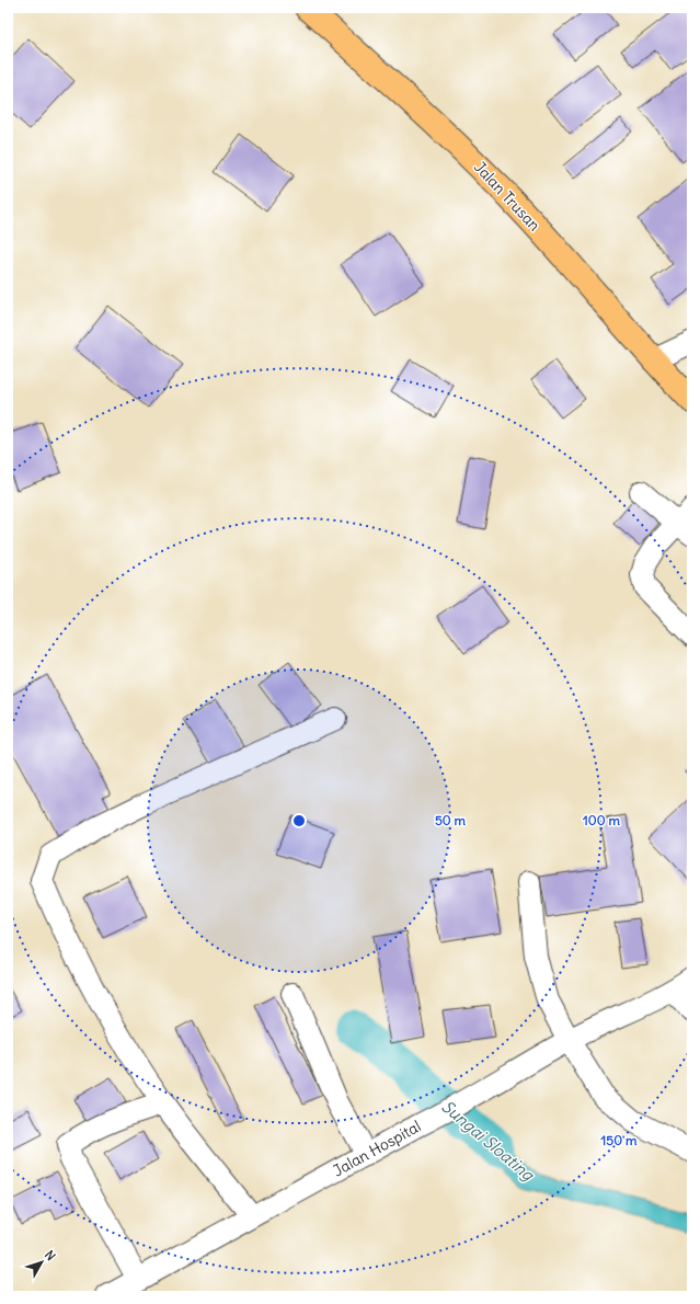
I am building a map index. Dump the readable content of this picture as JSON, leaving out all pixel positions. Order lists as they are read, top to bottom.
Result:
{
  "streets": {
    "main road": ["Jalan Trusan"],
    "street": ["Jalan Hospital"]
  },
  "water": ["Sungai Sloating"],
  "north": "top right",
  "rings": ["50 m", "100 m", "150 m"]
}
